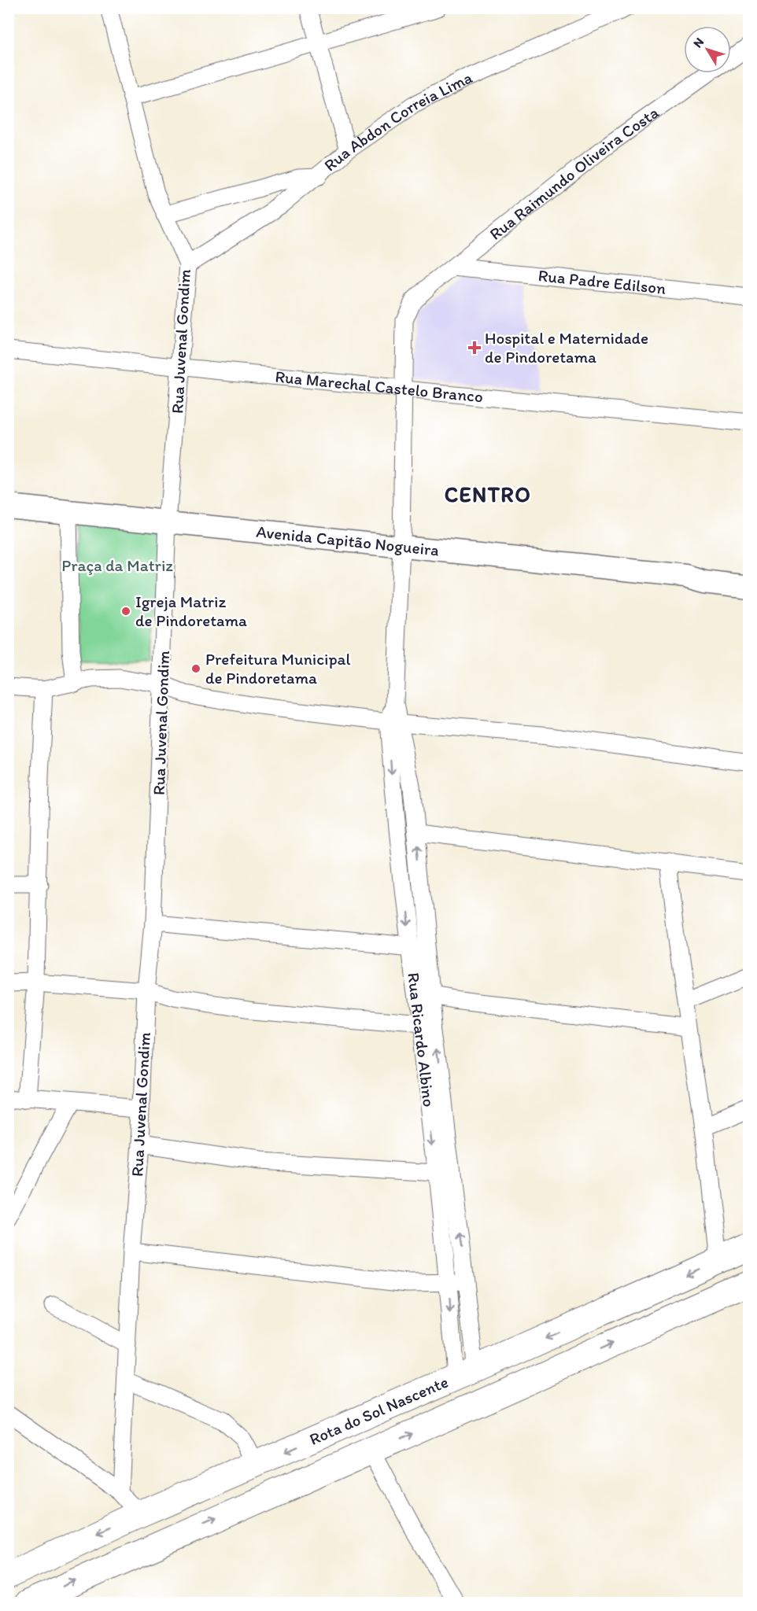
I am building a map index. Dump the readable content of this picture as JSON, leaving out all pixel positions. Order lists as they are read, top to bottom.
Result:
{
  "streets": {
    "highway": ["Rota do Sol Nascente"],
    "main road": ["Avenida Capitão Nogueira"],
    "street": [
      "Rua Abdon Correia Lima",
      "Rua Raimundo Oliveira Costa",
      "Rua Padre Edilson",
      "Rua Juvenal Gondim",
      "Rua Marechal Castelo Branco",
      "Rua Ricardo Albino"
    ]
  },
  "crossings": [
    ["Rua Abdon Correia Lima", "Rua Juvenal Gondim"],
    ["Rua Raimundo Oliveira Costa", "Rua Padre Edilson"],
    ["Rua Raimundo Oliveira Costa", "Rua Ricardo Albino"],
    ["Rua Juvenal Gondim", "Rua Marechal Castelo Branco"],
    ["Rua Juvenal Gondim", "Avenida Capitão Nogueira"],
    ["Rua Marechal Castelo Branco", "Rua Ricardo Albino"],
    ["Avenida Capitão Nogueira", "Rua Ricardo Albino"],
    ["Rua Ricardo Albino", "Rota do Sol Nascente"]
  ],
  "districts": ["CENTRO"],
  "parks": ["Praça da Matriz"],
  "places": {
    "health": ["Hospital e Maternidade de Pindoretama"],
    "other": ["Igreja Matriz de Pindoretama", "Prefeitura Municipal de Pindoretama"]
  },
  "north": "top left"
}
